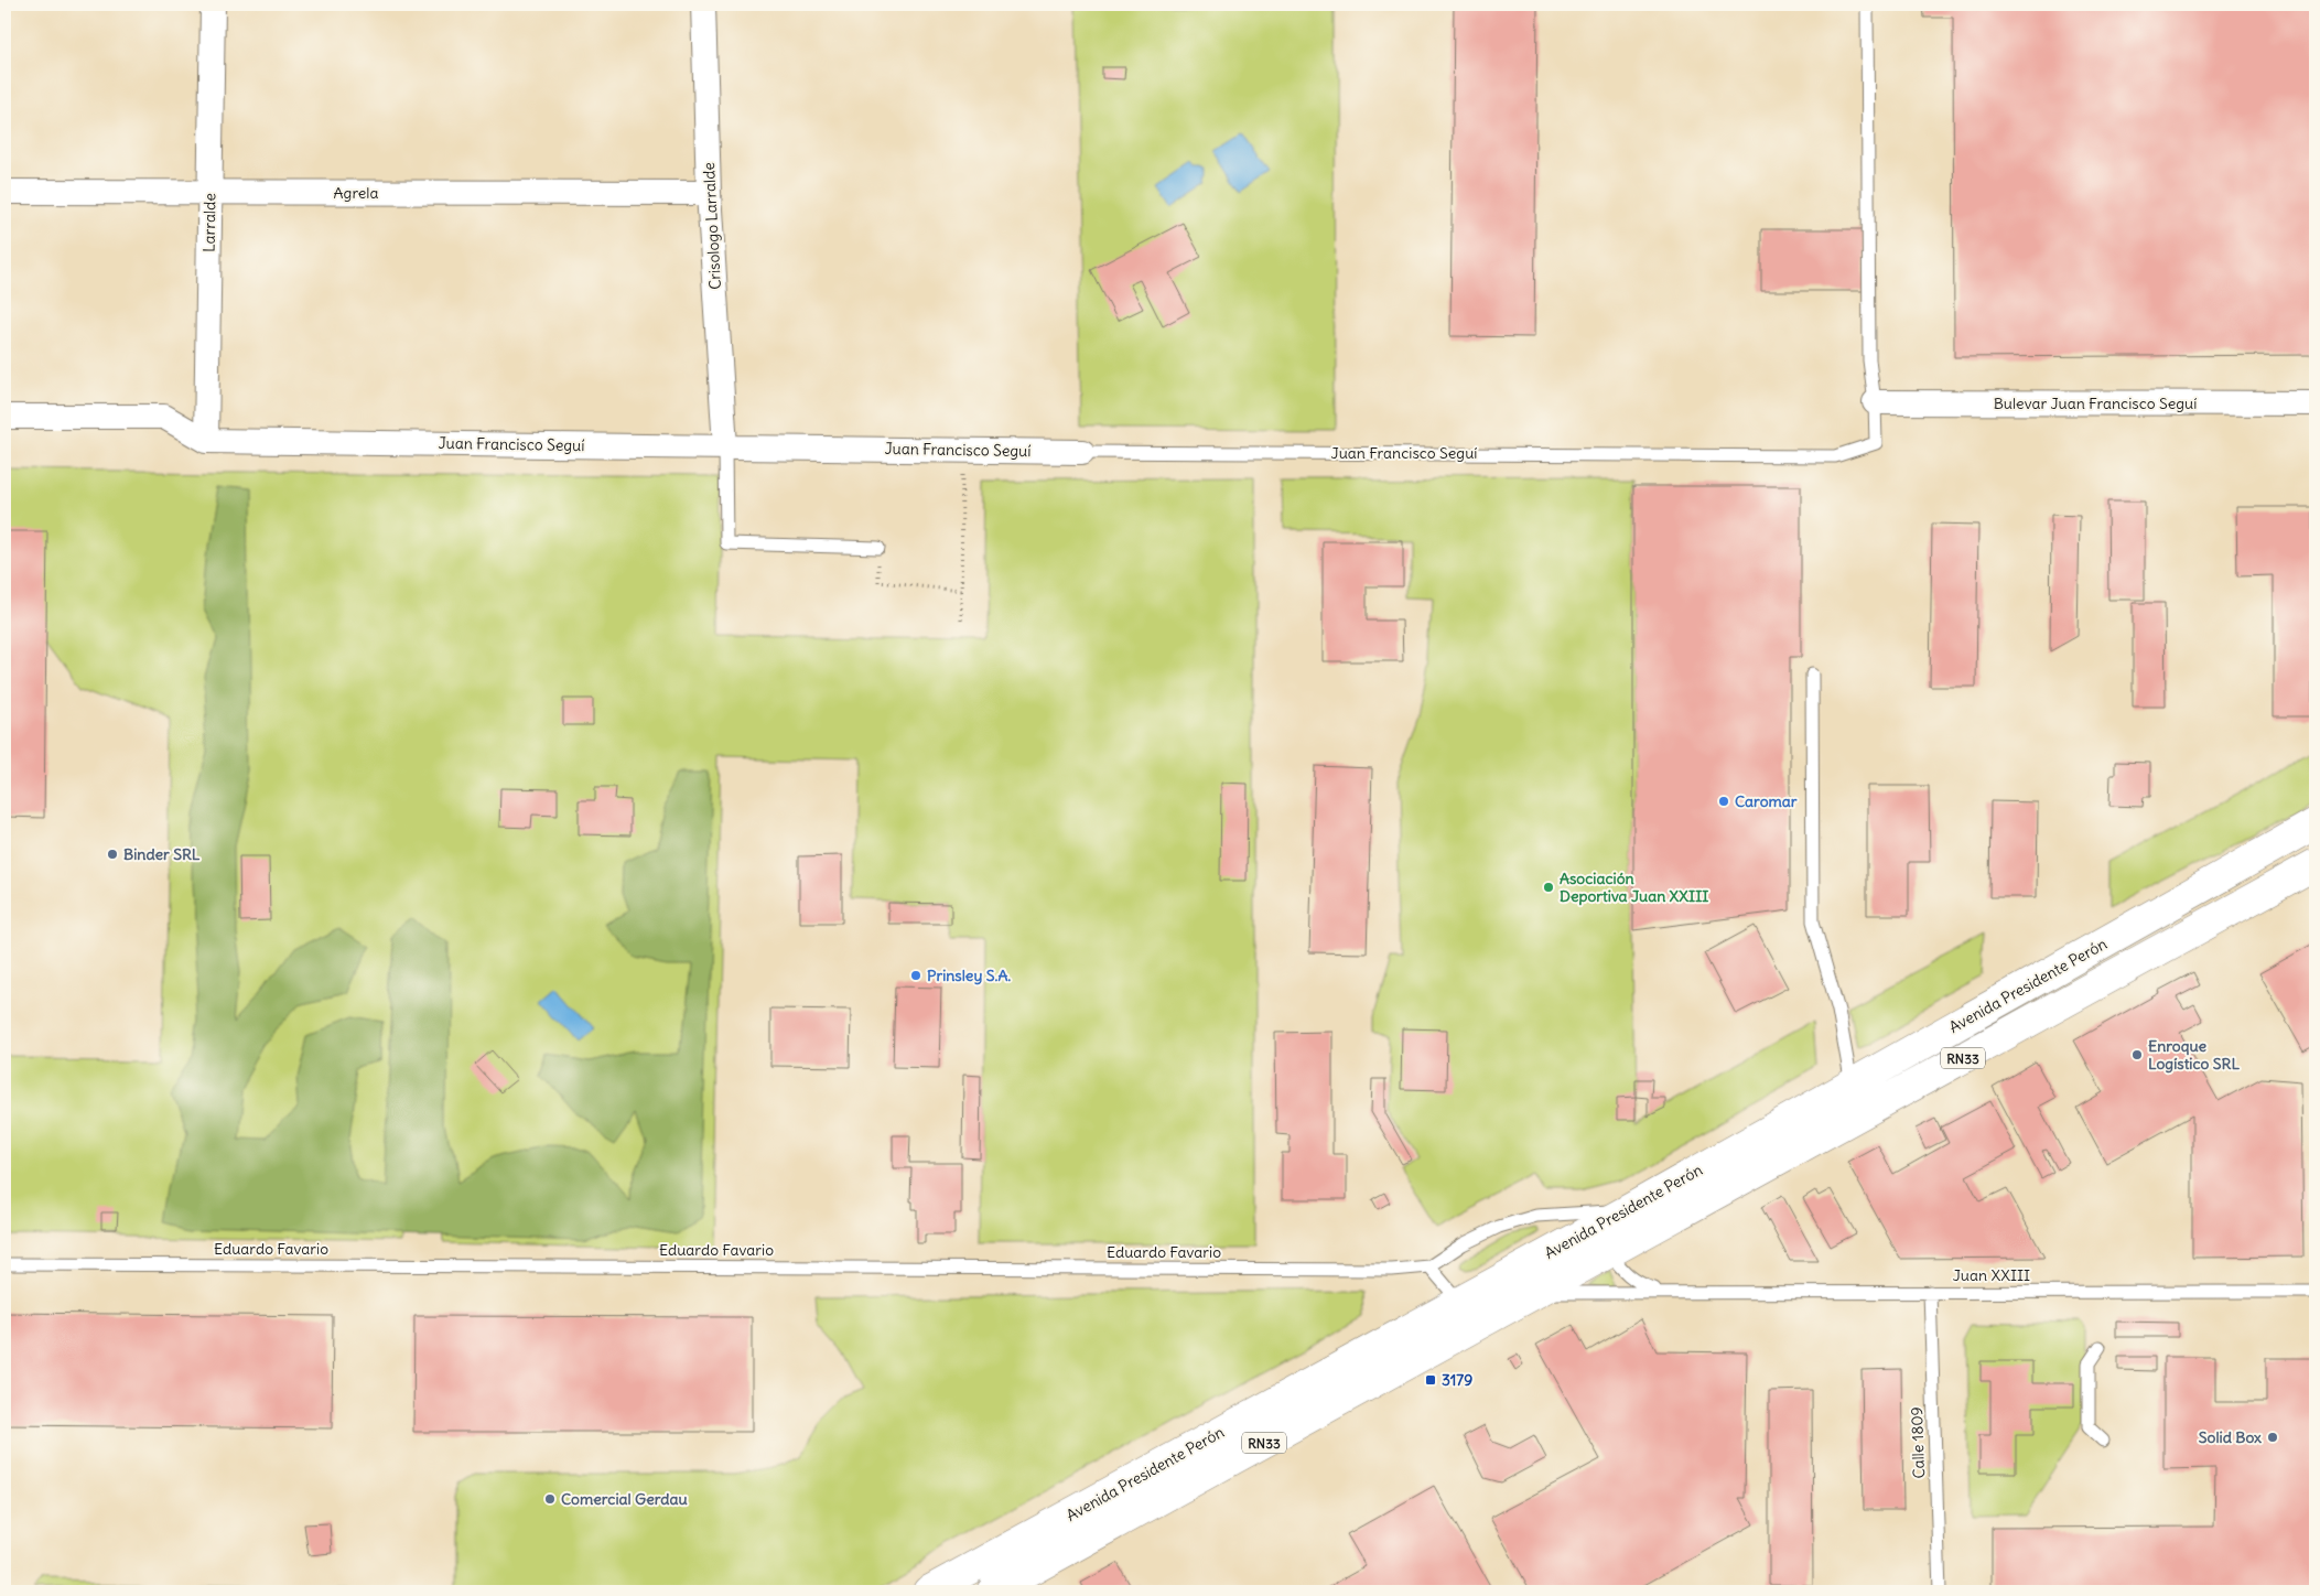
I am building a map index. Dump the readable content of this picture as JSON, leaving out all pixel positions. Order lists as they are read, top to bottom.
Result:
{
  "streets": {
    "main road": ["Avenida Presidente Perón", "RN33"],
    "street": [
      "Agrela",
      "Larralde",
      "Crisologo Larralde",
      "Bulevar Juan Francisco Seguí",
      "Juan Francisco Seguí"
    ],
    "lane": ["Eduardo Favario", "Juan XXIII", "Calle 1809"]
  },
  "crossings": [
    ["Agrela", "Larralde"],
    ["Agrela", "Crisologo Larralde"],
    ["Larralde", "Juan Francisco Seguí"],
    ["Crisologo Larralde", "Juan Francisco Seguí"],
    ["Bulevar Juan Francisco Seguí", "Juan Francisco Seguí"],
    ["Avenida Presidente Perón", "Juan XXIII"],
    ["Juan XXIII", "Calle 1809"]
  ],
  "places": {
    "other": [
      "Caromar",
      "Binder SRL",
      "Asociación Deportiva Juan XXIII",
      "Prinsley S.A.",
      "Enroque Logístico SRL",
      "Solid Box",
      "Comercial Gerdau"
    ],
    "transit": ["3179"]
  }
}
